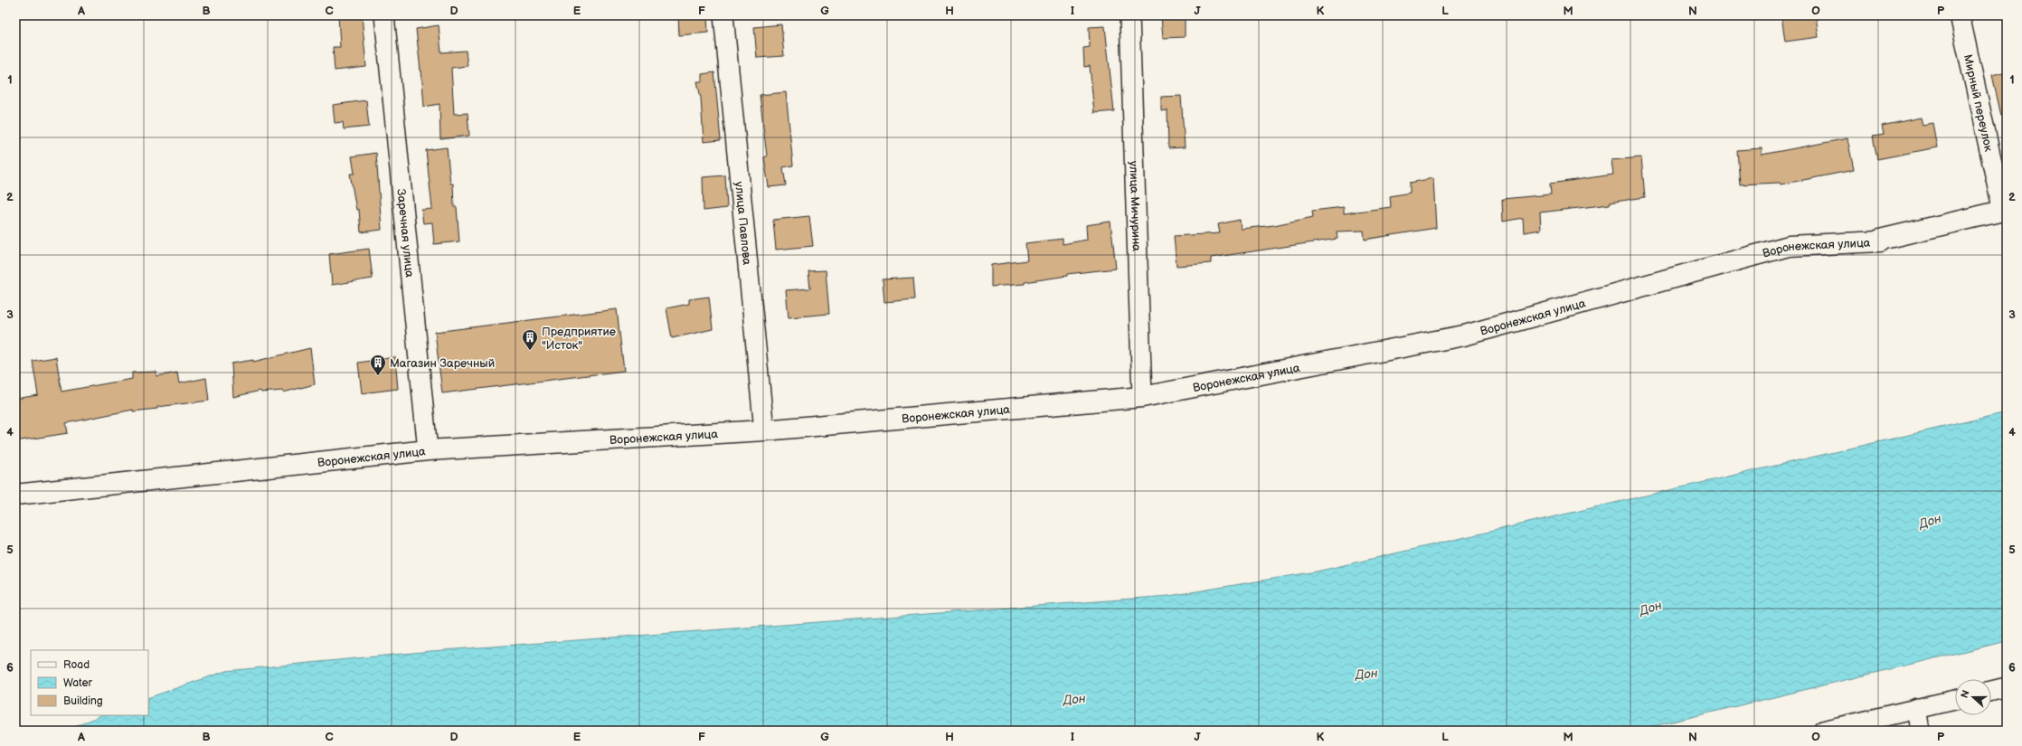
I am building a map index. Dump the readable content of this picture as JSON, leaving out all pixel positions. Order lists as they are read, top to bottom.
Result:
{
  "streets": {
    "street": [
      "Мирный переулок",
      "улица Мичурина",
      "улица Павлова",
      "Заречная улица",
      "Воронежская улица"
    ]
  },
  "crossings": [
    ["Мирный переулок", "Воронежская улица"],
    ["улица Мичурина", "Воронежская улица"],
    ["улица Павлова", "Воронежская улица"],
    ["Заречная улица", "Воронежская улица"]
  ],
  "water": ["Дон"],
  "places": {
    "building": ["Предприятие \"Исток\"", "Магазин Заречный"]
  },
  "legend": ["Road", "Water", "Building"],
  "north": "left",
  "grid": {
    "columns": [
      "A",
      "B",
      "C",
      "D",
      "E",
      "F",
      "G",
      "H",
      "I",
      "J",
      "K",
      "L",
      "M",
      "N",
      "O",
      "P"
    ],
    "rows": [
      "1",
      "2",
      "3",
      "4",
      "5",
      "6"
    ]
  }
}
